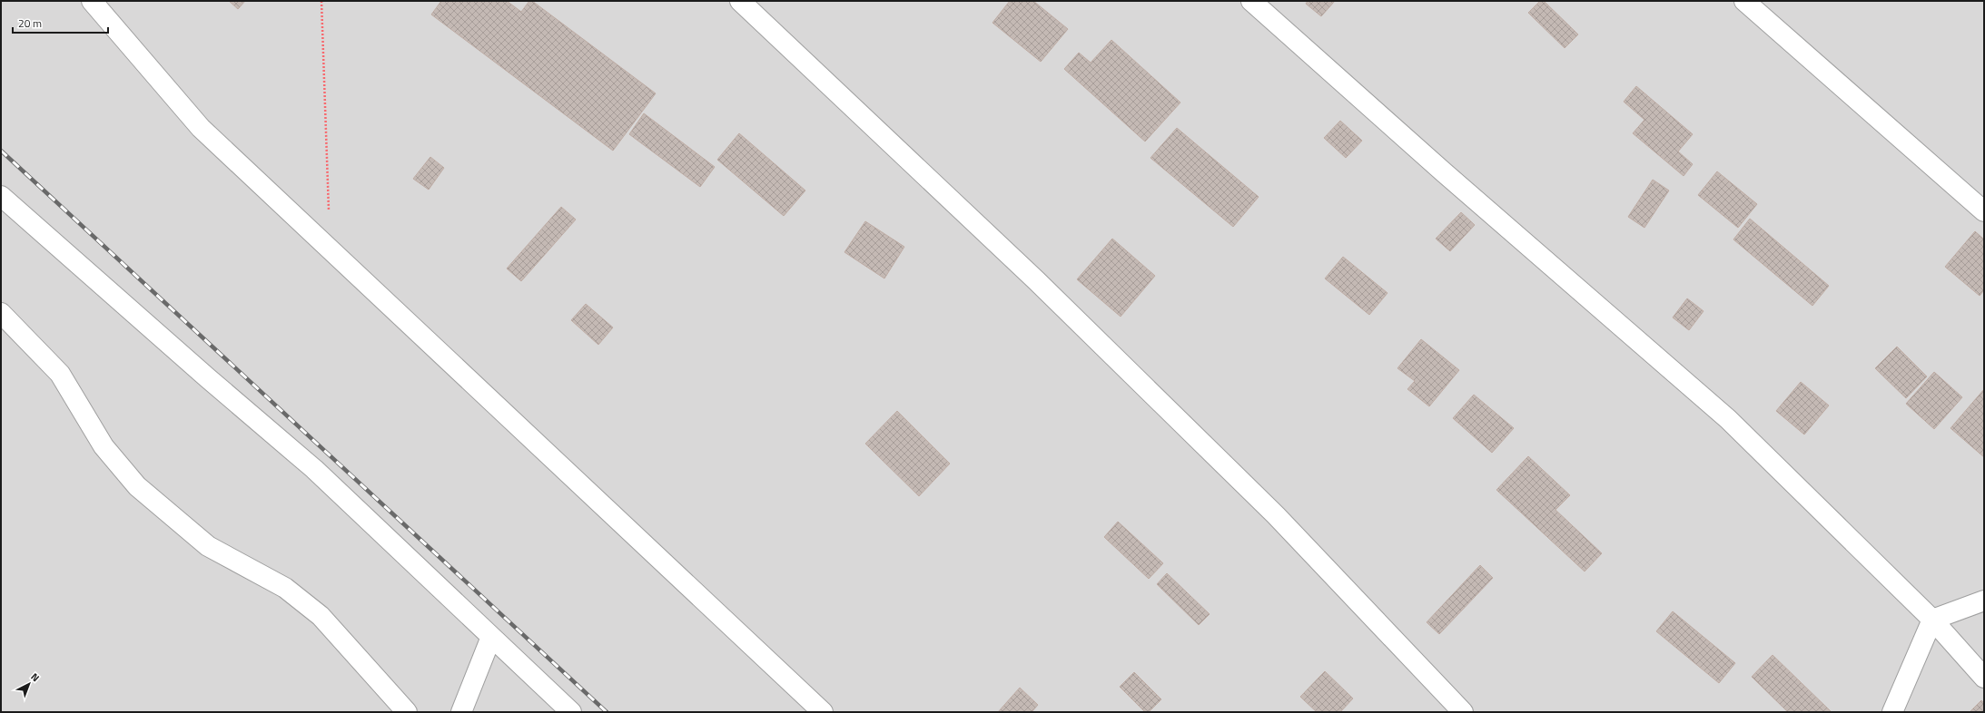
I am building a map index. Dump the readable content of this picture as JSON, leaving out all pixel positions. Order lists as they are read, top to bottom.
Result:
{
  "scale_bar": "20 m",
  "north": "top right"
}
